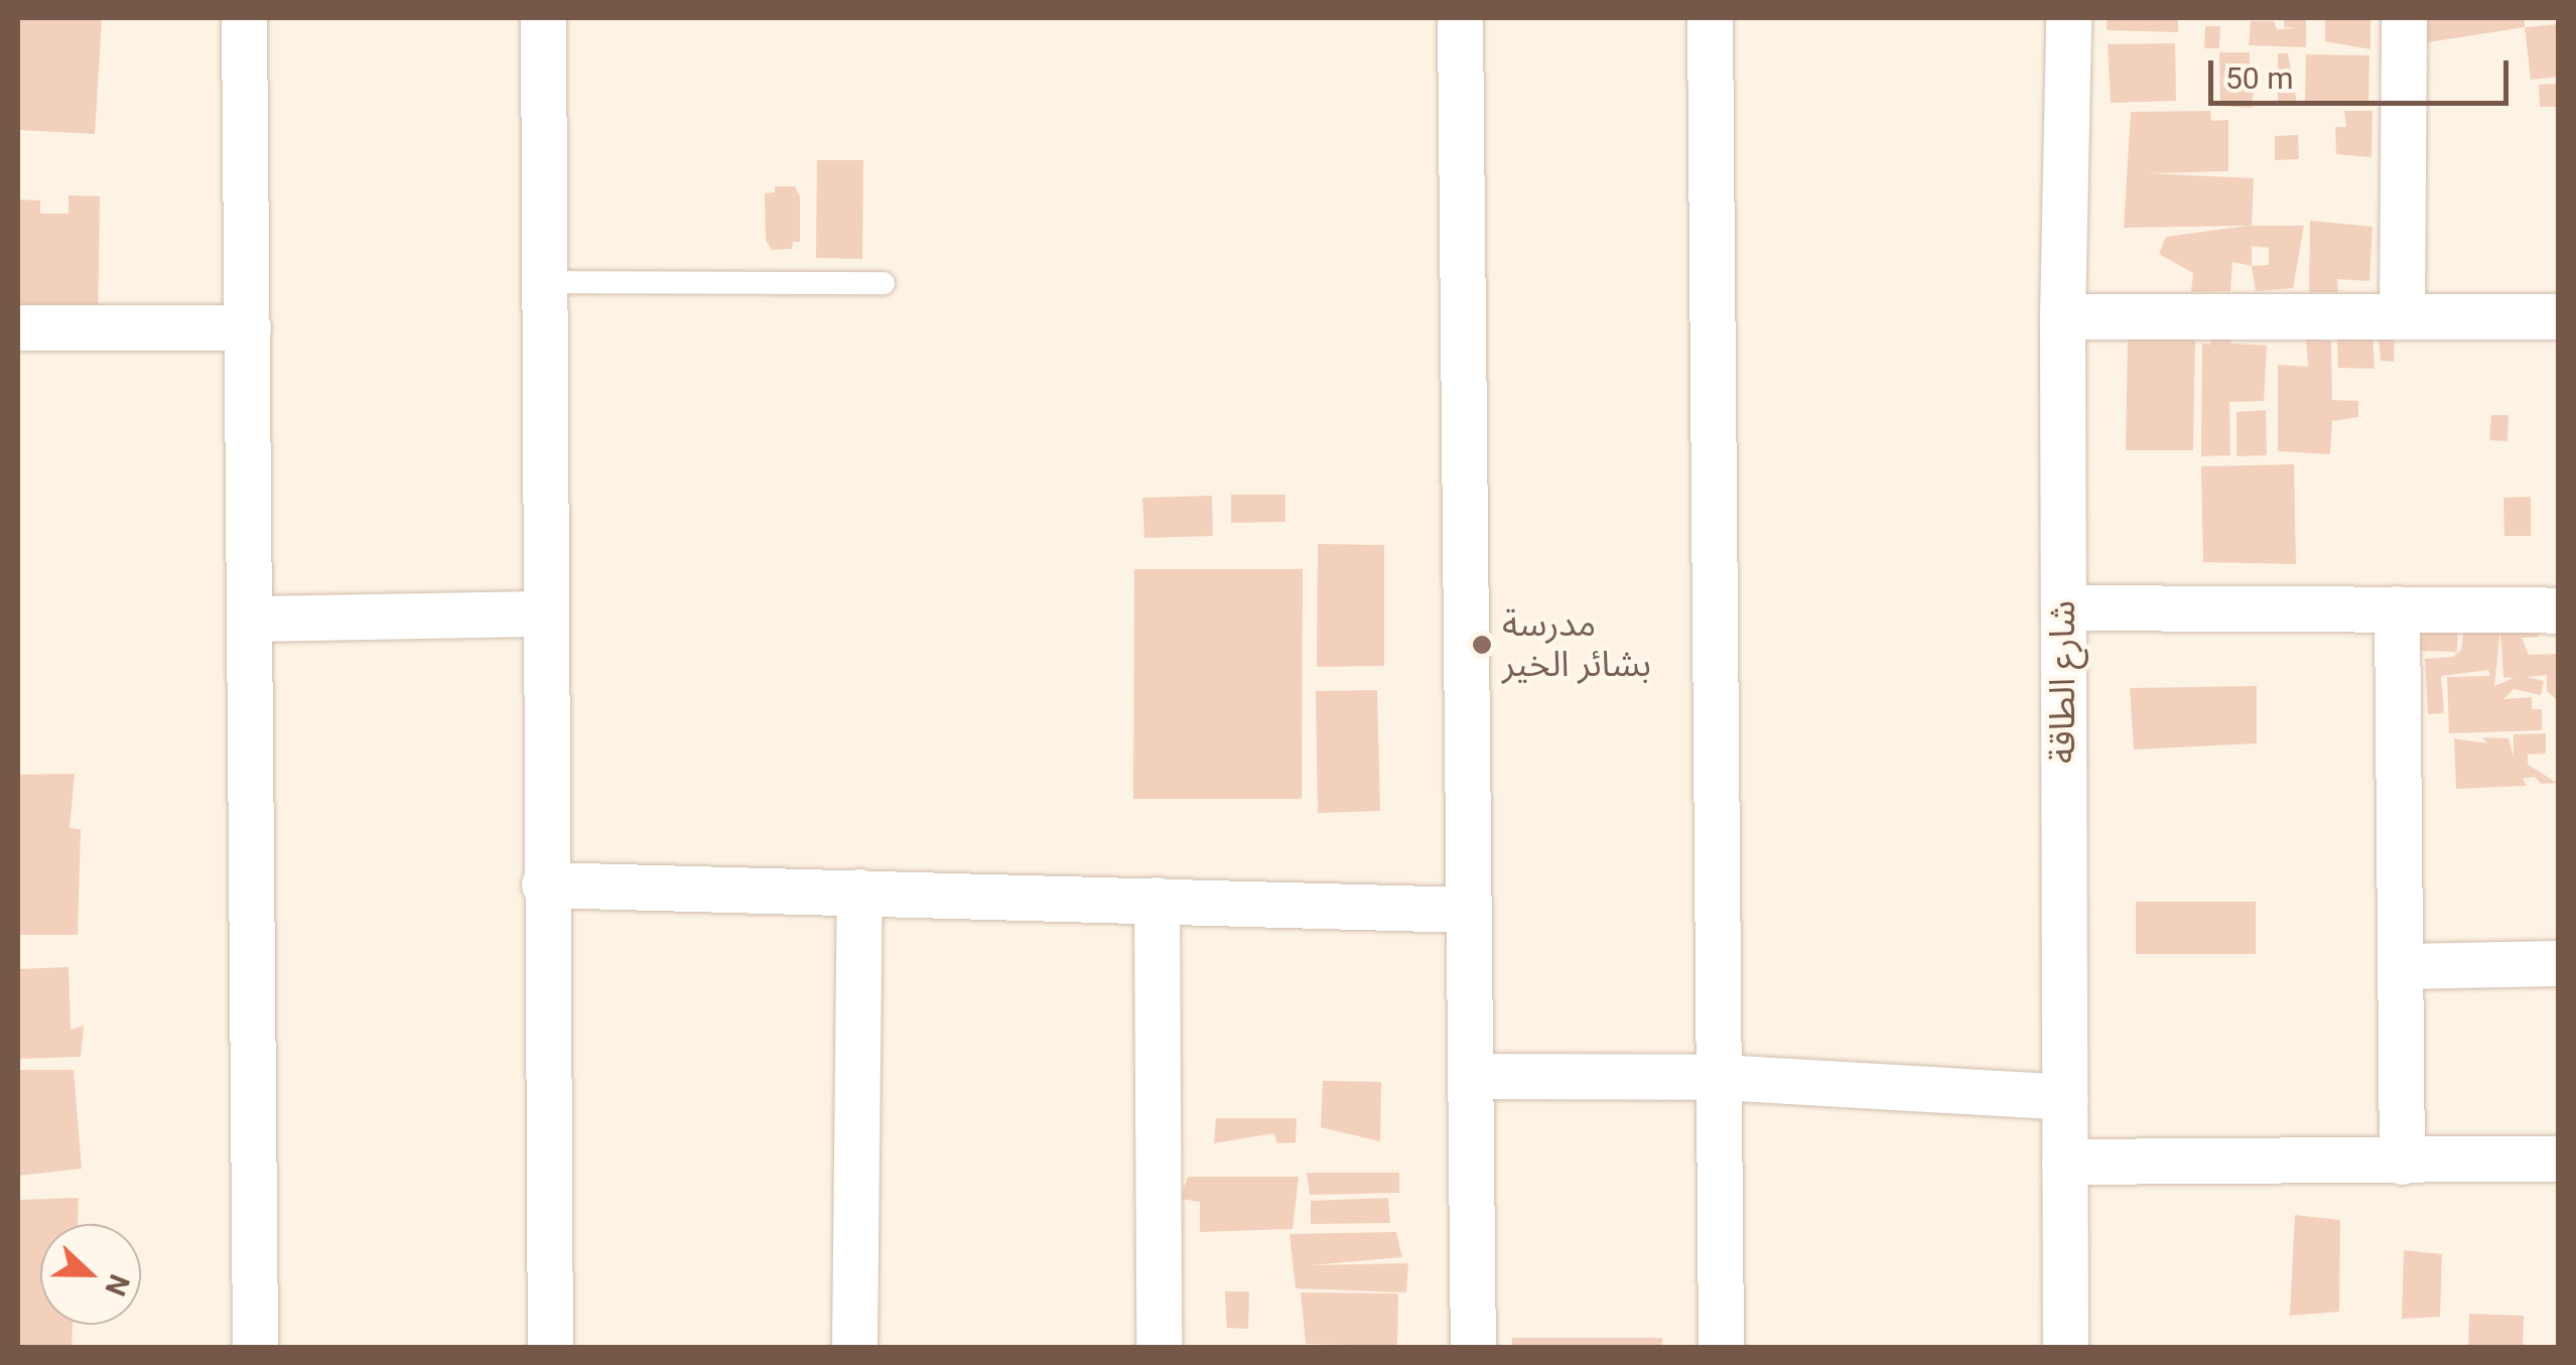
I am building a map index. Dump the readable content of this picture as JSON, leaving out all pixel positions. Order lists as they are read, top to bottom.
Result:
{
  "streets": {
    "street": ["شارع الطاقة"]
  },
  "places": ["مدرسة بشائر الخير"],
  "scale_bar": "50 m",
  "north": "right"
}
